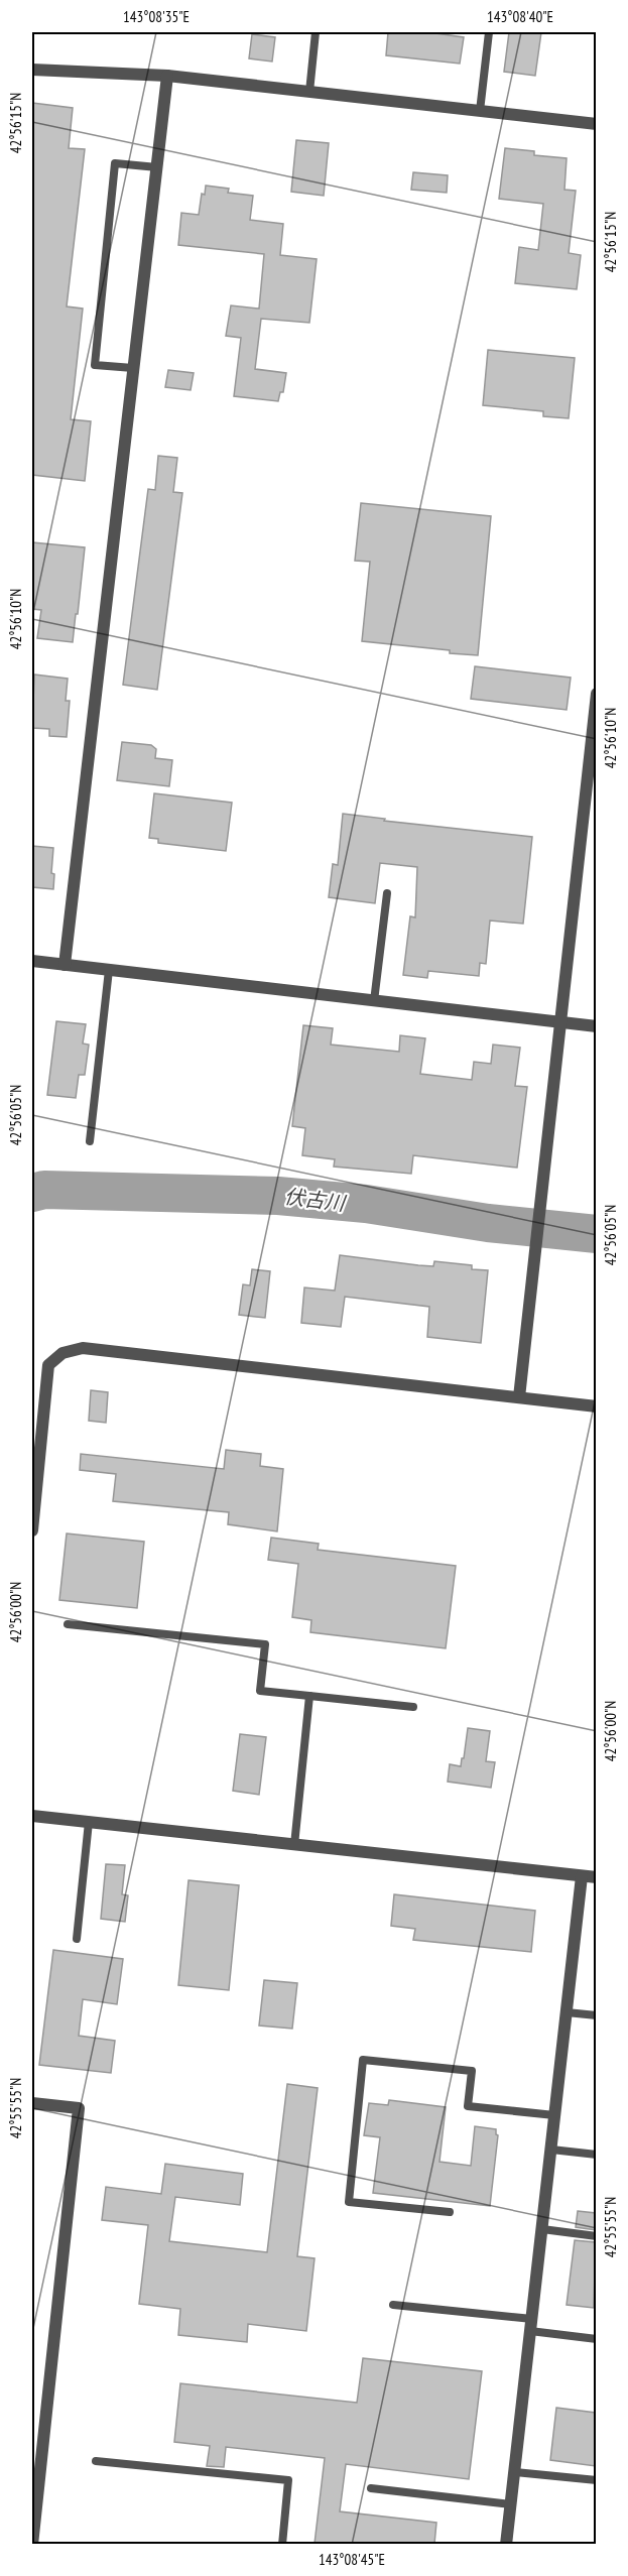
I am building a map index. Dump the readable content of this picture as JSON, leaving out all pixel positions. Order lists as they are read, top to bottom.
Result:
{
  "water": ["伏古川"],
  "coordinates": [
    "143°08'35\"E",
    "143°08'40\"E",
    "42°56'15\"N",
    "42°56'10\"N",
    "42°56'05\"N",
    "42°56'00\"N",
    "42°55'55\"N",
    "143°08'45\"E"
  ]
}
